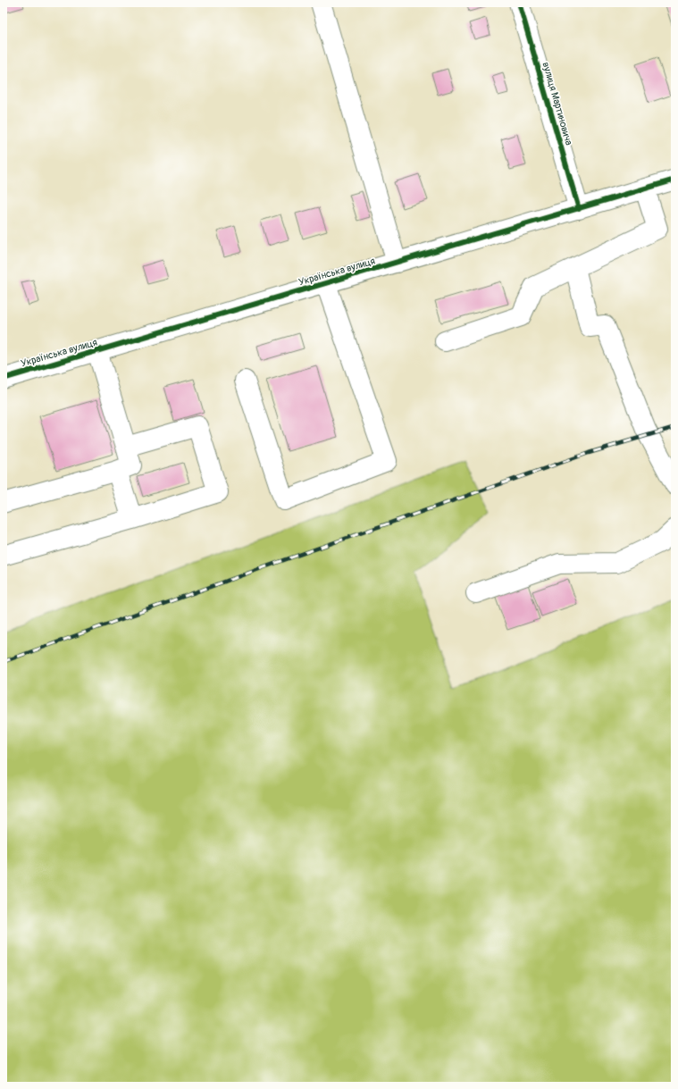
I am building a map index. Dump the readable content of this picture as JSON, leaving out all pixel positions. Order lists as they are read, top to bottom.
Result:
{
  "streets": {
    "street": ["вулиця Мартиновича", "Українська вулиця"]
  },
  "crossings": [
    ["вулиця Мартиновича", "Українська вулиця"]
  ]
}
